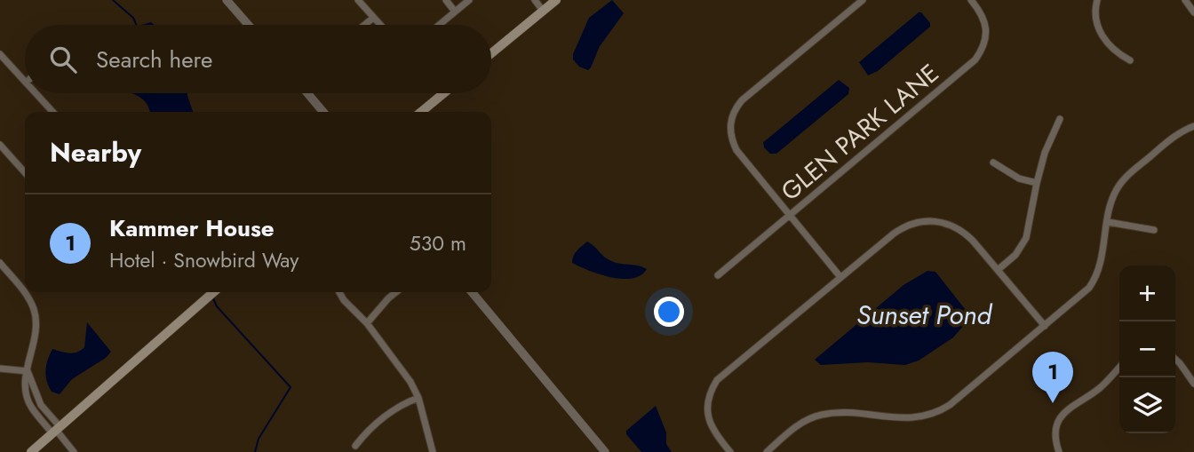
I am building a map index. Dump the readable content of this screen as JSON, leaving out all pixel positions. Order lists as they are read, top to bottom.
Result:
{
  "streets": {
    "street": ["GLEN PARK LANE"]
  },
  "water": ["Sunset Pond"],
  "page": {
    "search": "Search here",
    "heading": "Nearby",
    "list": [
      {
        "mark": "1",
        "name": "Kammer House",
        "note": "Hotel · Snowbird Way",
        "value": "530 m"
      }
    ],
    "map_buttons": ["+", "−"],
    "pins": "1"
  }
}
